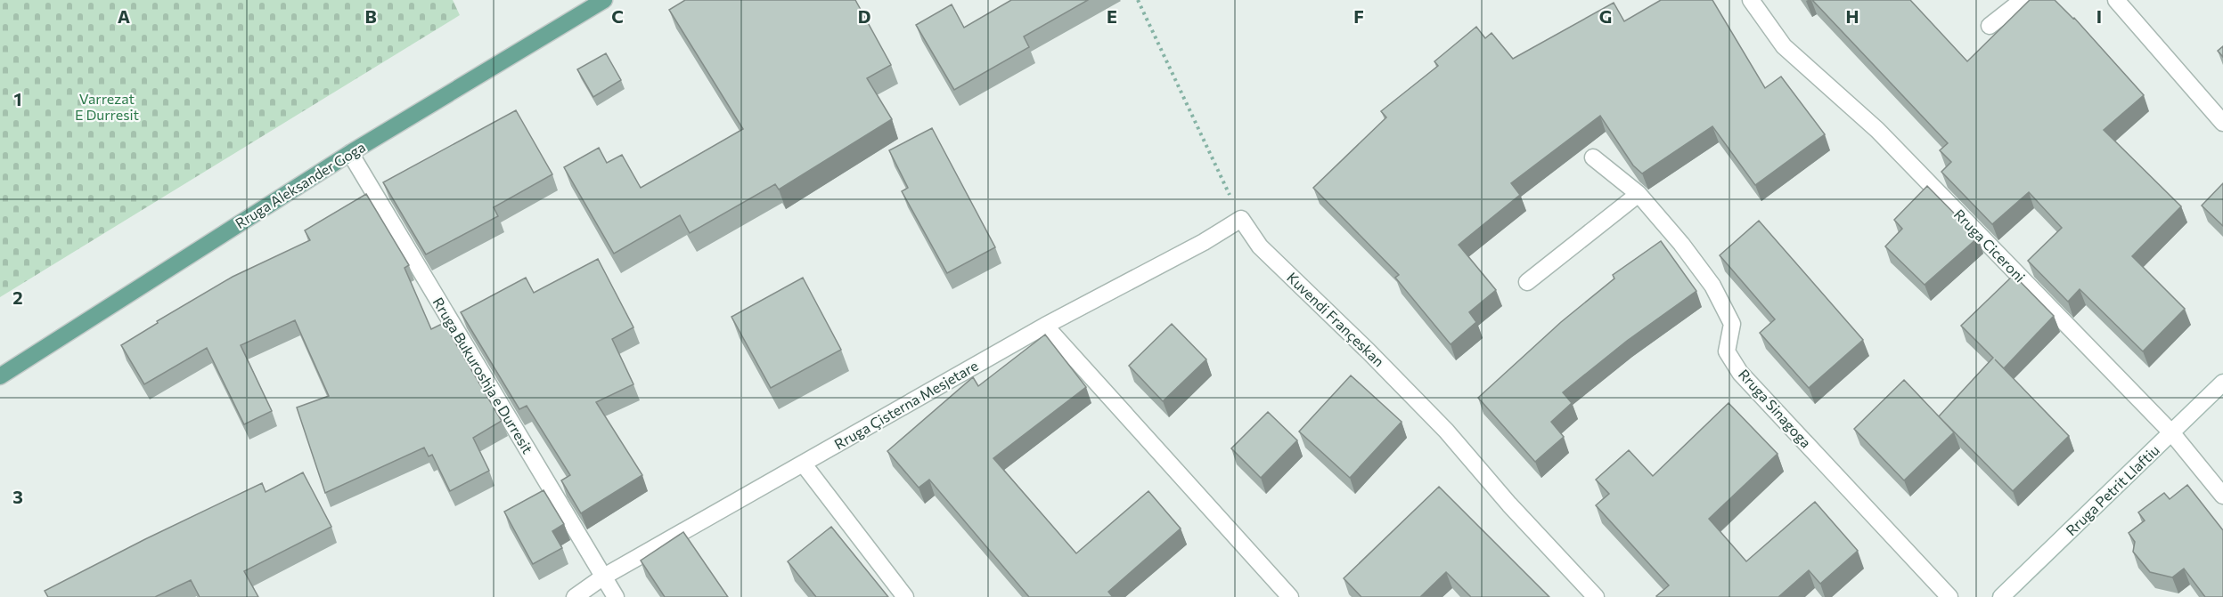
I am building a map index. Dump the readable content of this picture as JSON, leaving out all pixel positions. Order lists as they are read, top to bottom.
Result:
{
  "streets": {
    "main road": ["Rruga Aleksander Goga"],
    "street": [
      "Rruga Ciceroni",
      "Kuvendi Françeskan",
      "Rruga Bukuroshja e Durresit",
      "Rruga Çisterna Mesjetare",
      "Rruga Sinagoga",
      "Rruga Petrit Llaftiu"
    ]
  },
  "crossings": [
    ["Rruga Aleksander Goga", "Rruga Bukuroshja e Durresit"],
    ["Rruga Ciceroni", "Rruga Petrit Llaftiu"],
    ["Kuvendi Françeskan", "Rruga Çisterna Mesjetare"],
    ["Rruga Bukuroshja e Durresit", "Rruga Çisterna Mesjetare"]
  ],
  "parks": ["Varrezat E Durresit"],
  "grid": {
    "columns": [
      "A",
      "B",
      "C",
      "D",
      "E",
      "F",
      "G",
      "H",
      "I"
    ],
    "rows": ["1", "2", "3"]
  }
}
